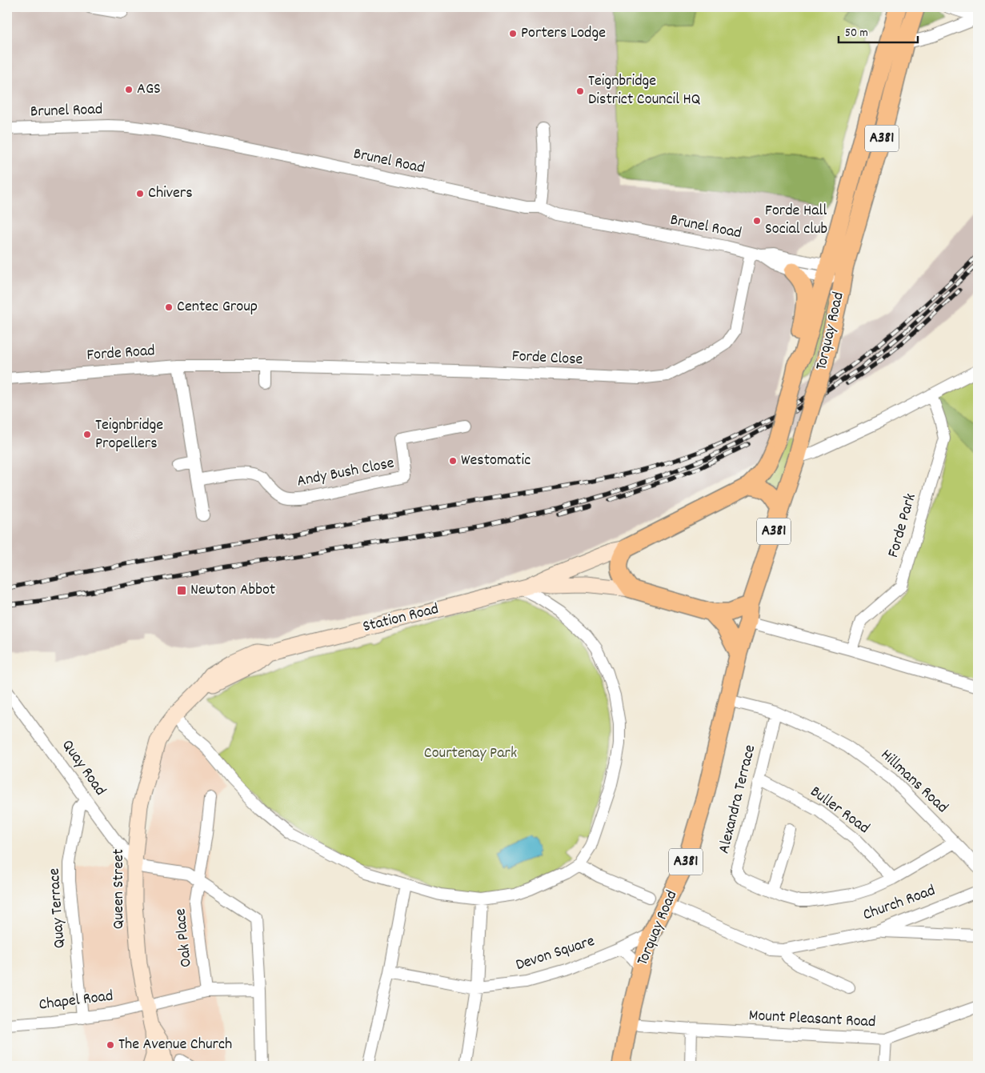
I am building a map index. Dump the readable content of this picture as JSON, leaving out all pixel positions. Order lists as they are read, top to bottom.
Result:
{
  "streets": {
    "main road": [
      "A381",
      "Torquay Road",
      "Station Road",
      "Queen Street"
    ],
    "street": [
      "Brunel Road",
      "Forde Road",
      "Forde Close",
      "Andy Bush Close",
      "Forde Park",
      "Quay Road",
      "Hillmans Road",
      "Alexandra Terrace",
      "Buller Road",
      "Church Road",
      "Quay Terrace",
      "Oak Place",
      "Devon Square",
      "Chapel Road",
      "Mount Pleasant Road"
    ]
  },
  "crossings": [
    ["Brunel Road", "A381"],
    ["Brunel Road", "Torquay Road"],
    ["Brunel Road", "Forde Close"],
    ["A381", "Torquay Road"],
    ["A381", "Station Road"],
    ["Torquay Road", "Station Road"],
    ["Torquay Road", "Hillmans Road"],
    ["Torquay Road", "Church Road"],
    ["Torquay Road", "Devon Square"],
    ["Forde Road", "Forde Close"],
    ["Station Road", "Queen Street"],
    ["Quay Road", "Queen Street"],
    ["Quay Road", "Quay Terrace"],
    ["Hillmans Road", "Alexandra Terrace"],
    ["Alexandra Terrace", "Buller Road"],
    ["Queen Street", "Chapel Road"],
    ["Quay Terrace", "Chapel Road"]
  ],
  "parks": ["Courtenay Park"],
  "places": {
    "other": [
      "Porters Lodge",
      "AGS",
      "Teignbridge District Council HQ",
      "Chivers",
      "Forde Hall Social club",
      "Centec Group",
      "Teignbridge Propellers",
      "Westomatic",
      "The Avenue Church"
    ],
    "transit": ["Newton Abbot"]
  },
  "scale_bar": "50 m"
}
